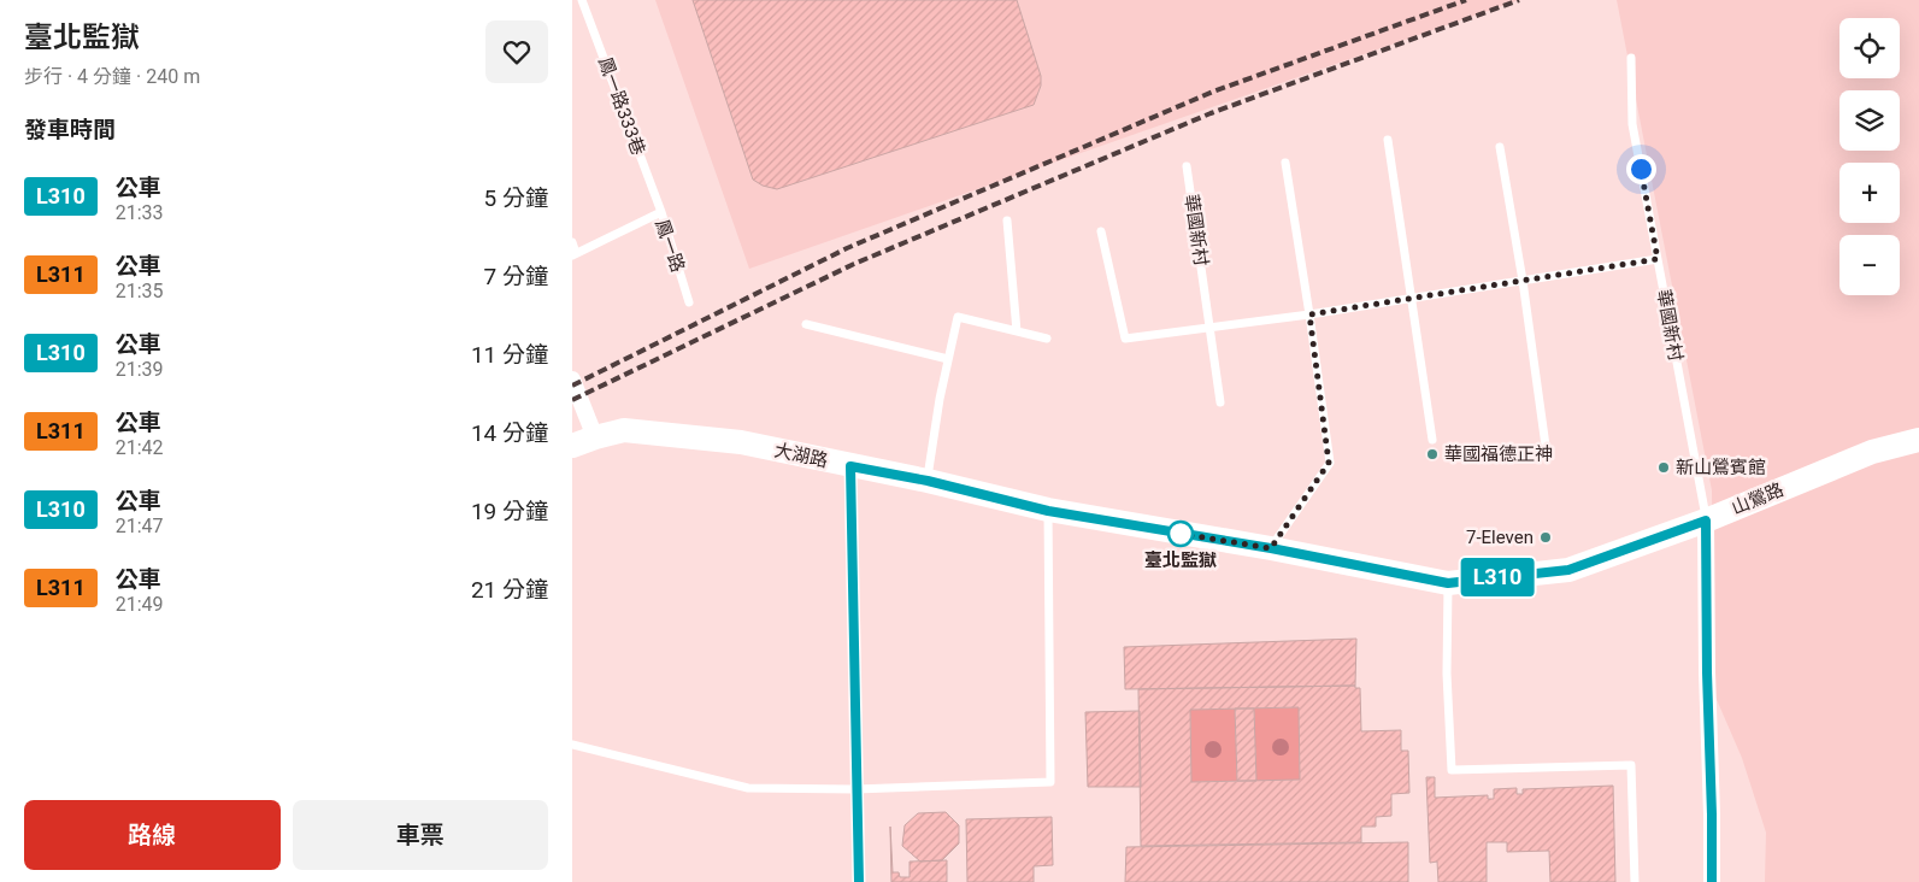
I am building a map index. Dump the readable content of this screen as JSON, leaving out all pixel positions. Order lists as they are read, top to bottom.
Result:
{
  "streets": {
    "street": ["大湖路", "山鶯路"],
    "lane": ["鳳一路333巷", "華國新村", "鳳一路"]
  },
  "crossings": [
    ["鳳一路333巷", "鳳一路"],
    ["華國新村", "山鶯路"],
    ["大湖路", "山鶯路"]
  ],
  "places": [
    "華國福德正神",
    "新山鶯賓館",
    "臺北監獄",
    "7-Eleven"
  ],
  "lines": ["bus line L310"],
  "page": {
    "heading": [
      ["臺北監獄", "步行 · 4 分鐘 · 240 m"],
      "發車時間"
    ],
    "on_map": "L310",
    "map_buttons": ["+", "−"],
    "list": [
      {
        "mark": "L310",
        "name": "公車",
        "note": "21:33",
        "value": "5 分鐘"
      },
      {
        "mark": "L311",
        "name": "公車",
        "note": "21:35",
        "value": "7 分鐘"
      },
      {
        "mark": "L310",
        "name": "公車",
        "note": "21:39",
        "value": "11 分鐘"
      },
      {
        "mark": "L311",
        "name": "公車",
        "note": "21:42",
        "value": "14 分鐘"
      },
      {
        "mark": "L310",
        "name": "公車",
        "note": "21:47",
        "value": "19 分鐘"
      },
      {
        "mark": "L311",
        "name": "公車",
        "note": "21:49",
        "value": "21 分鐘"
      }
    ],
    "buttons": ["路線", "車票"]
  }
}
